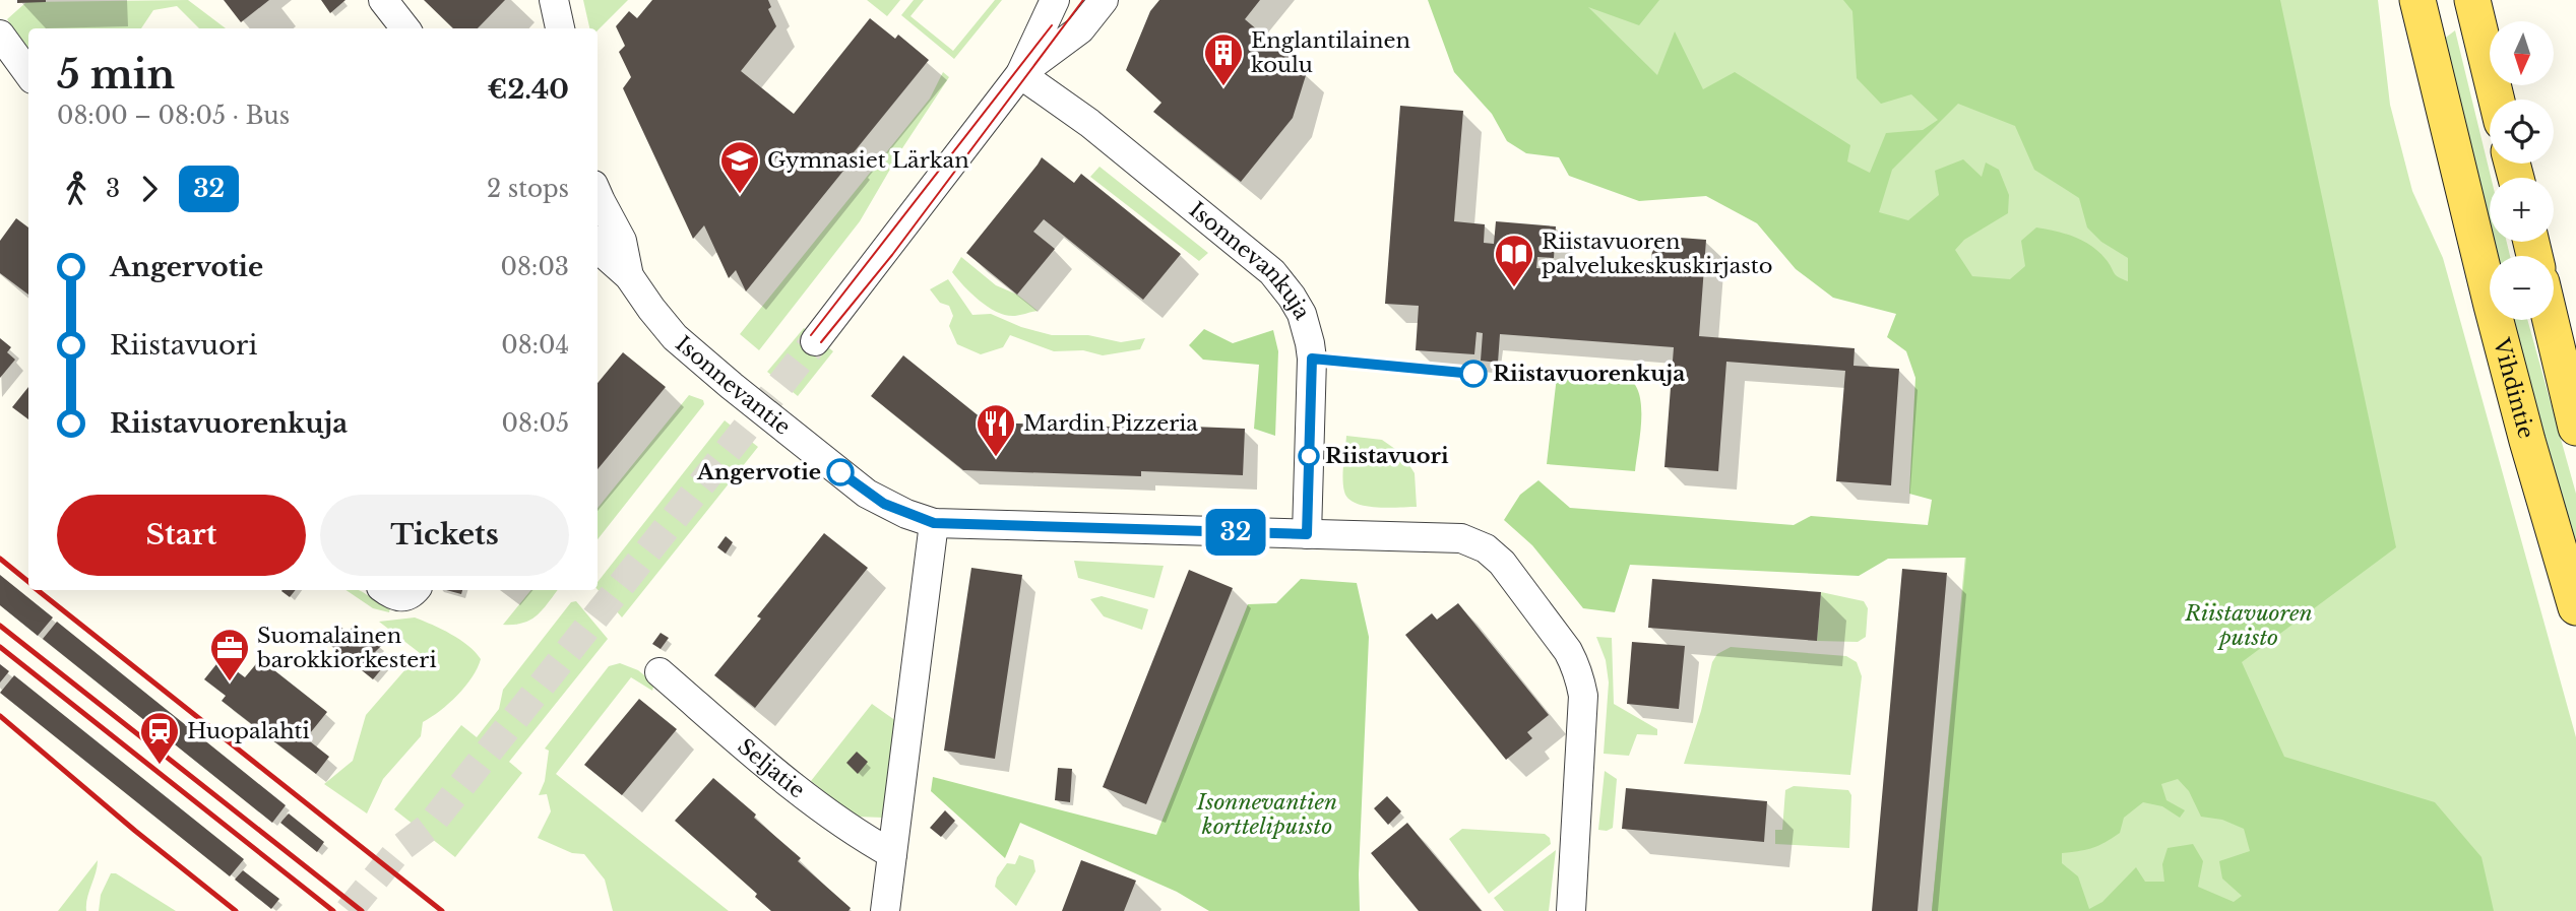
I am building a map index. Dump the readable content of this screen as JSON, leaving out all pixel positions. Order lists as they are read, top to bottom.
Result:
{
  "streets": {
    "main road": ["Vihdintie"],
    "street": ["Isonnevankuja", "Isonnevantie", "Seljatie"]
  },
  "crossings": [
    ["Isonnevankuja", "Isonnevantie"]
  ],
  "parks": ["Riistavuoren puisto", "Isonnevantien korttelipuisto"],
  "places": {
    "building": ["Englantilainen koulu"],
    "school or university": ["Gymnasiet Lärkan"],
    "library": ["Riistavuoren palvelukeskuskirjasto"],
    "other": ["Riistavuorenkuja", "Riistavuori", "Angervotie"],
    "restaurant": ["Mardin Pizzeria"],
    "office": ["Suomalainen barokkiorkesteri"],
    "station": ["Huopalahti"]
  },
  "lines": ["bus line 32"],
  "north": "bottom",
  "page": {
    "on_map": "32",
    "map_buttons": ["+", "−"],
    "heading": ["5 min", "08:00 – 08:05 · Bus", "€2.40"],
    "legs": ["3", "32", "2 stops"],
    "list": [
      {
        "name": "Angervotie",
        "value": "08:03"
      },
      {
        "name": "Riistavuori",
        "value": "08:04"
      },
      {
        "name": "Riistavuorenkuja",
        "value": "08:05"
      }
    ],
    "buttons": ["Start", "Tickets"]
  }
}
